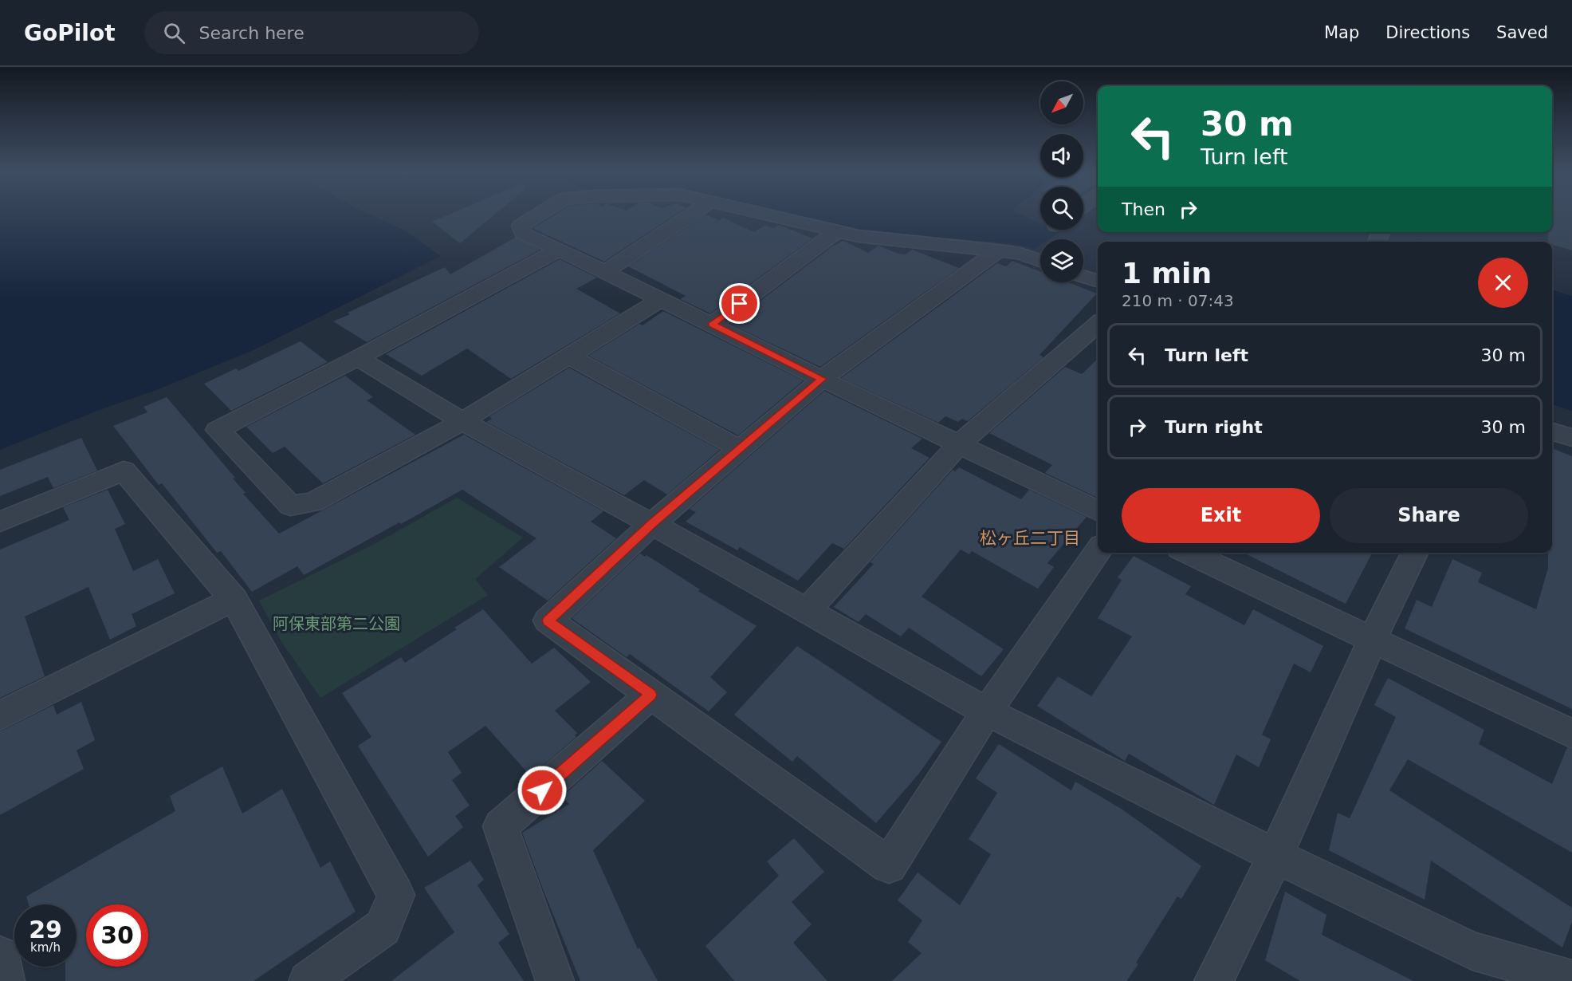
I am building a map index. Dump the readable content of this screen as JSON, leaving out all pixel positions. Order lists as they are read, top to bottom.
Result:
{
  "districts": ["松ヶ丘二丁目"],
  "parks": ["阿保東部第二公園"],
  "north": "bottom left",
  "page": {
    "header": "GoPilot",
    "search": "Search here",
    "nav": ["Map", "Directions", "Saved"],
    "turn": ["30 m", "Turn left"],
    "then": "Then",
    "heading": ["1 min", "210 m · 07:43"],
    "list": [
      {
        "name": "Turn left",
        "value": "30 m"
      },
      {
        "name": "Turn right",
        "value": "30 m"
      }
    ],
    "buttons": ["Exit", "Share"],
    "speed": "29 km/h",
    "limit": "30"
  }
}
